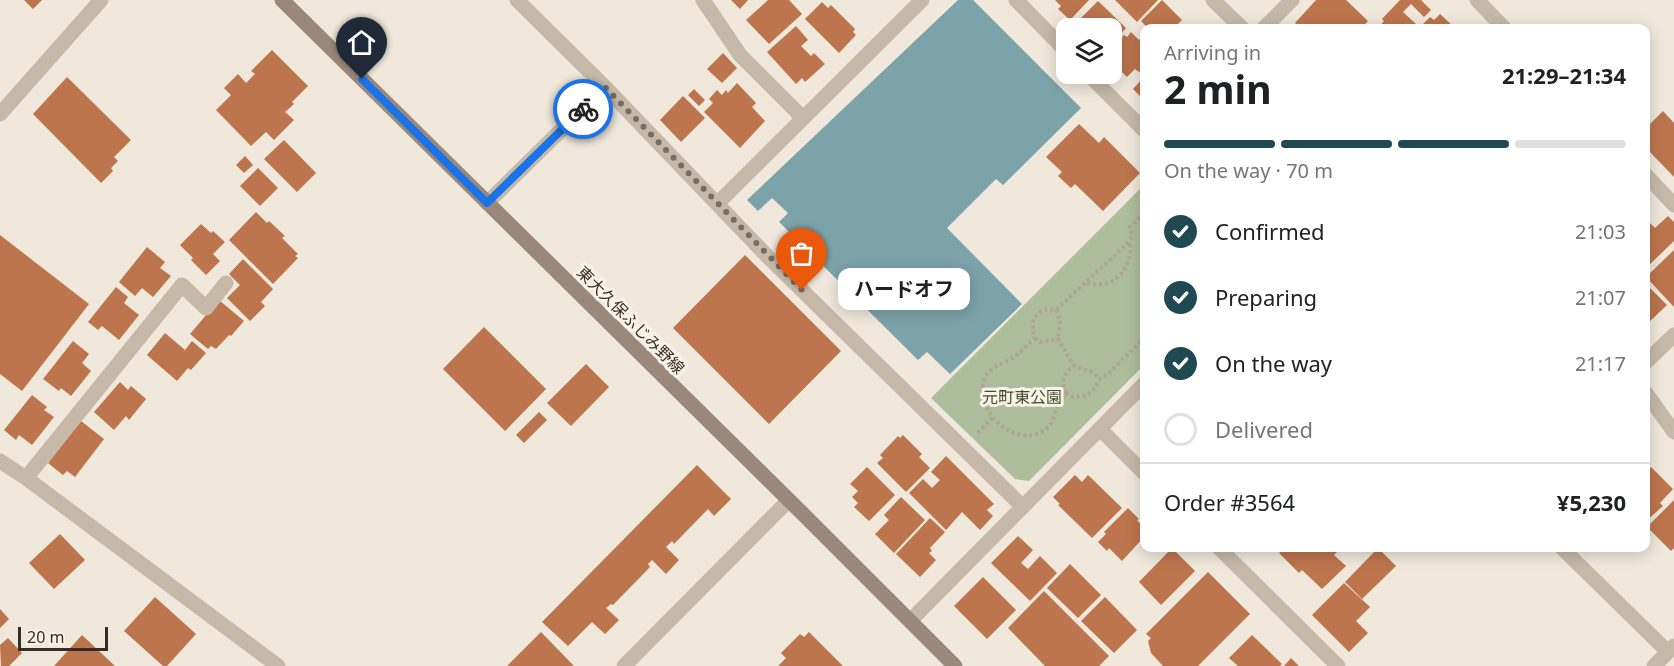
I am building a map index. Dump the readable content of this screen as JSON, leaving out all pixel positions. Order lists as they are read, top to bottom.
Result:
{
  "streets": {
    "main road": ["東大久保ふじみ野線"]
  },
  "parks": ["元町東公園"],
  "places": ["ハードオフ"],
  "scale_bar": "20 m",
  "page": {
    "heading": ["2 min", "Arriving in", "21:29–21:34"],
    "panel": ["Order #3564", "¥5,230"],
    "bar": "On the way · 70 m",
    "list": [
      ["Confirmed", "21:03"],
      ["Preparing", "21:07"],
      ["On the way", "21:17"],
      "Delivered"
    ],
    "bubble": "ハードオフ",
    "scale": "20 m"
  }
}
